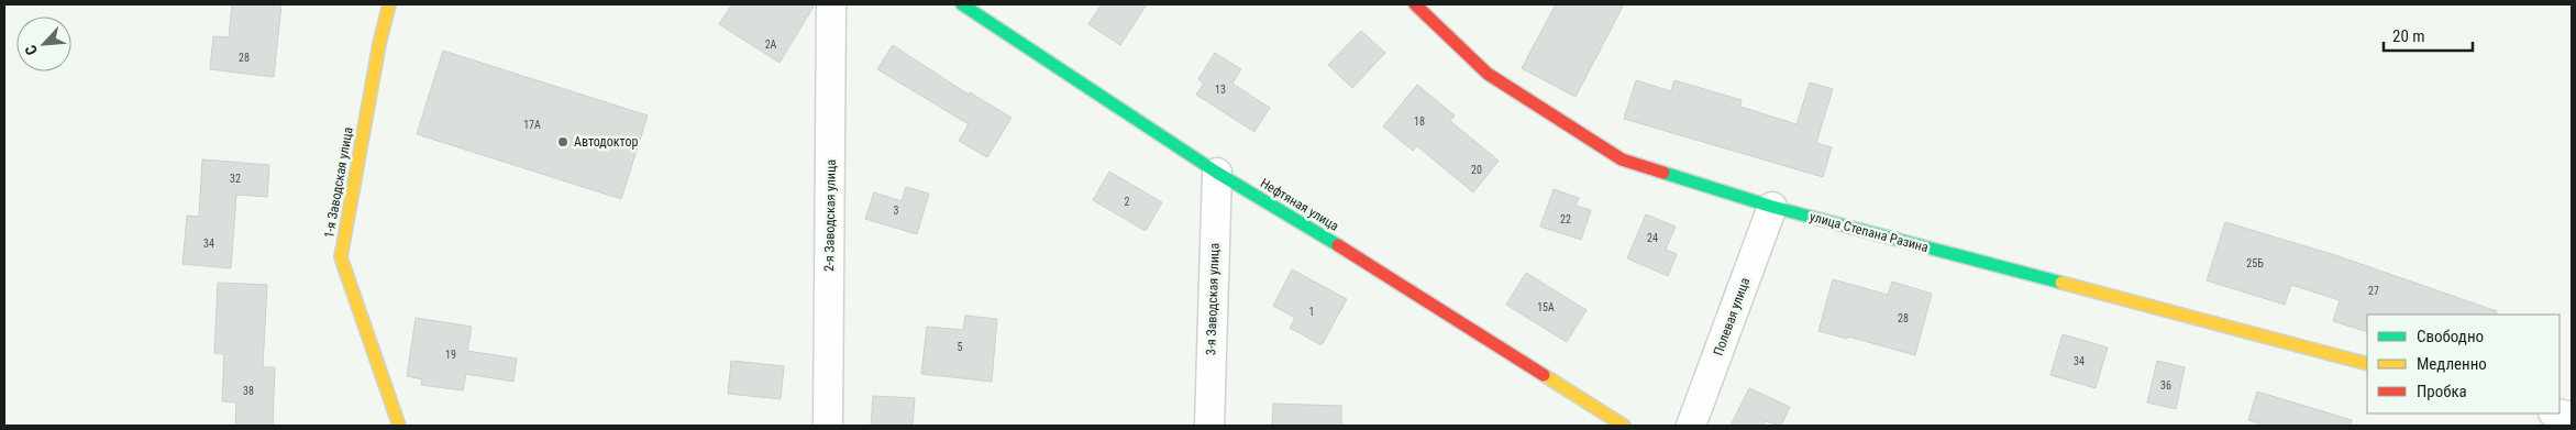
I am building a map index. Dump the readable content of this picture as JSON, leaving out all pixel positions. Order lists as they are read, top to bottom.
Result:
{
  "streets": {
    "street": [
      "1-я Заводская улица",
      "Нефтяная улица",
      "2-я Заводская улица",
      "улица Степана Разина",
      "3-я Заводская улица",
      "Полевая улица"
    ]
  },
  "crossings": [
    ["Нефтяная улица", "3-я Заводская улица"],
    ["улица Степана Разина", "Полевая улица"]
  ],
  "places": ["Автодоктор"],
  "house_numbers": [
    "2А",
    "28",
    "13",
    "18",
    "17А",
    "20",
    "32",
    "2",
    "3",
    "22",
    "24",
    "34",
    "25Б",
    "27",
    "15А",
    "1",
    "28",
    "5",
    "19",
    "34",
    "36",
    "38"
  ],
  "legend": ["Свободно", "Медленно", "Пробка"],
  "scale_bar": "20 m",
  "north": "bottom left"
}
